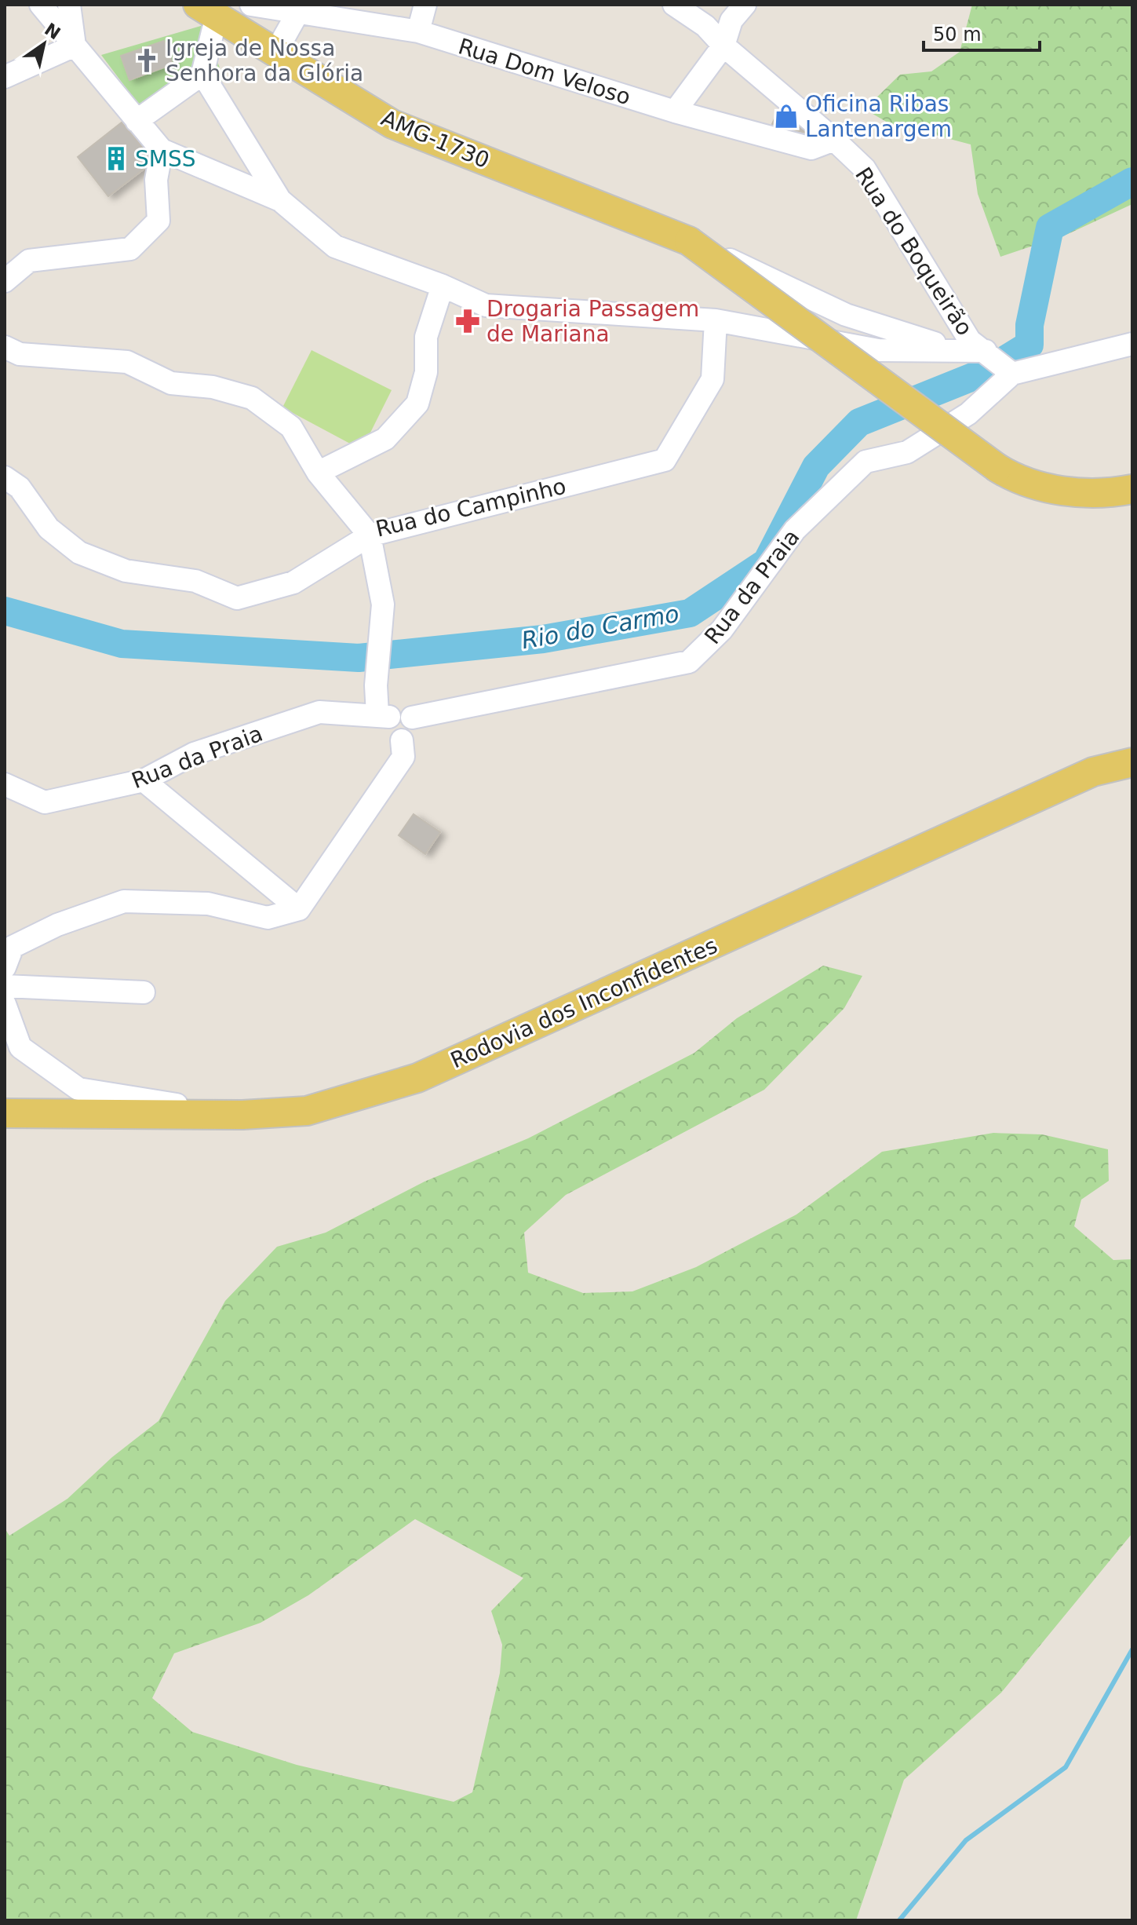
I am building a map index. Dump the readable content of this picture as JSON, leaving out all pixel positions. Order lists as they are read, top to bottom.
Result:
{
  "streets": {
    "main road": ["AMG-1730", "Rodovia dos Inconfidentes"],
    "street": [
      "Rua Dom Veloso",
      "Rua do Boqueirão",
      "Rua do Campinho",
      "Rua da Praia"
    ]
  },
  "crossings": [
    ["Rua Dom Veloso", "Rua do Boqueirão"],
    ["Rua do Boqueirão", "Rua da Praia"]
  ],
  "water": ["Rio do Carmo"],
  "places": {
    "church": ["Igreja de Nossa Senhora da Glória"],
    "shop": ["Oficina Ribas Lantenargem"],
    "building": ["SMSS"],
    "pharmacy": ["Drogaria Passagem de Mariana"]
  },
  "scale_bar": "50 m",
  "north": "top right"
}
